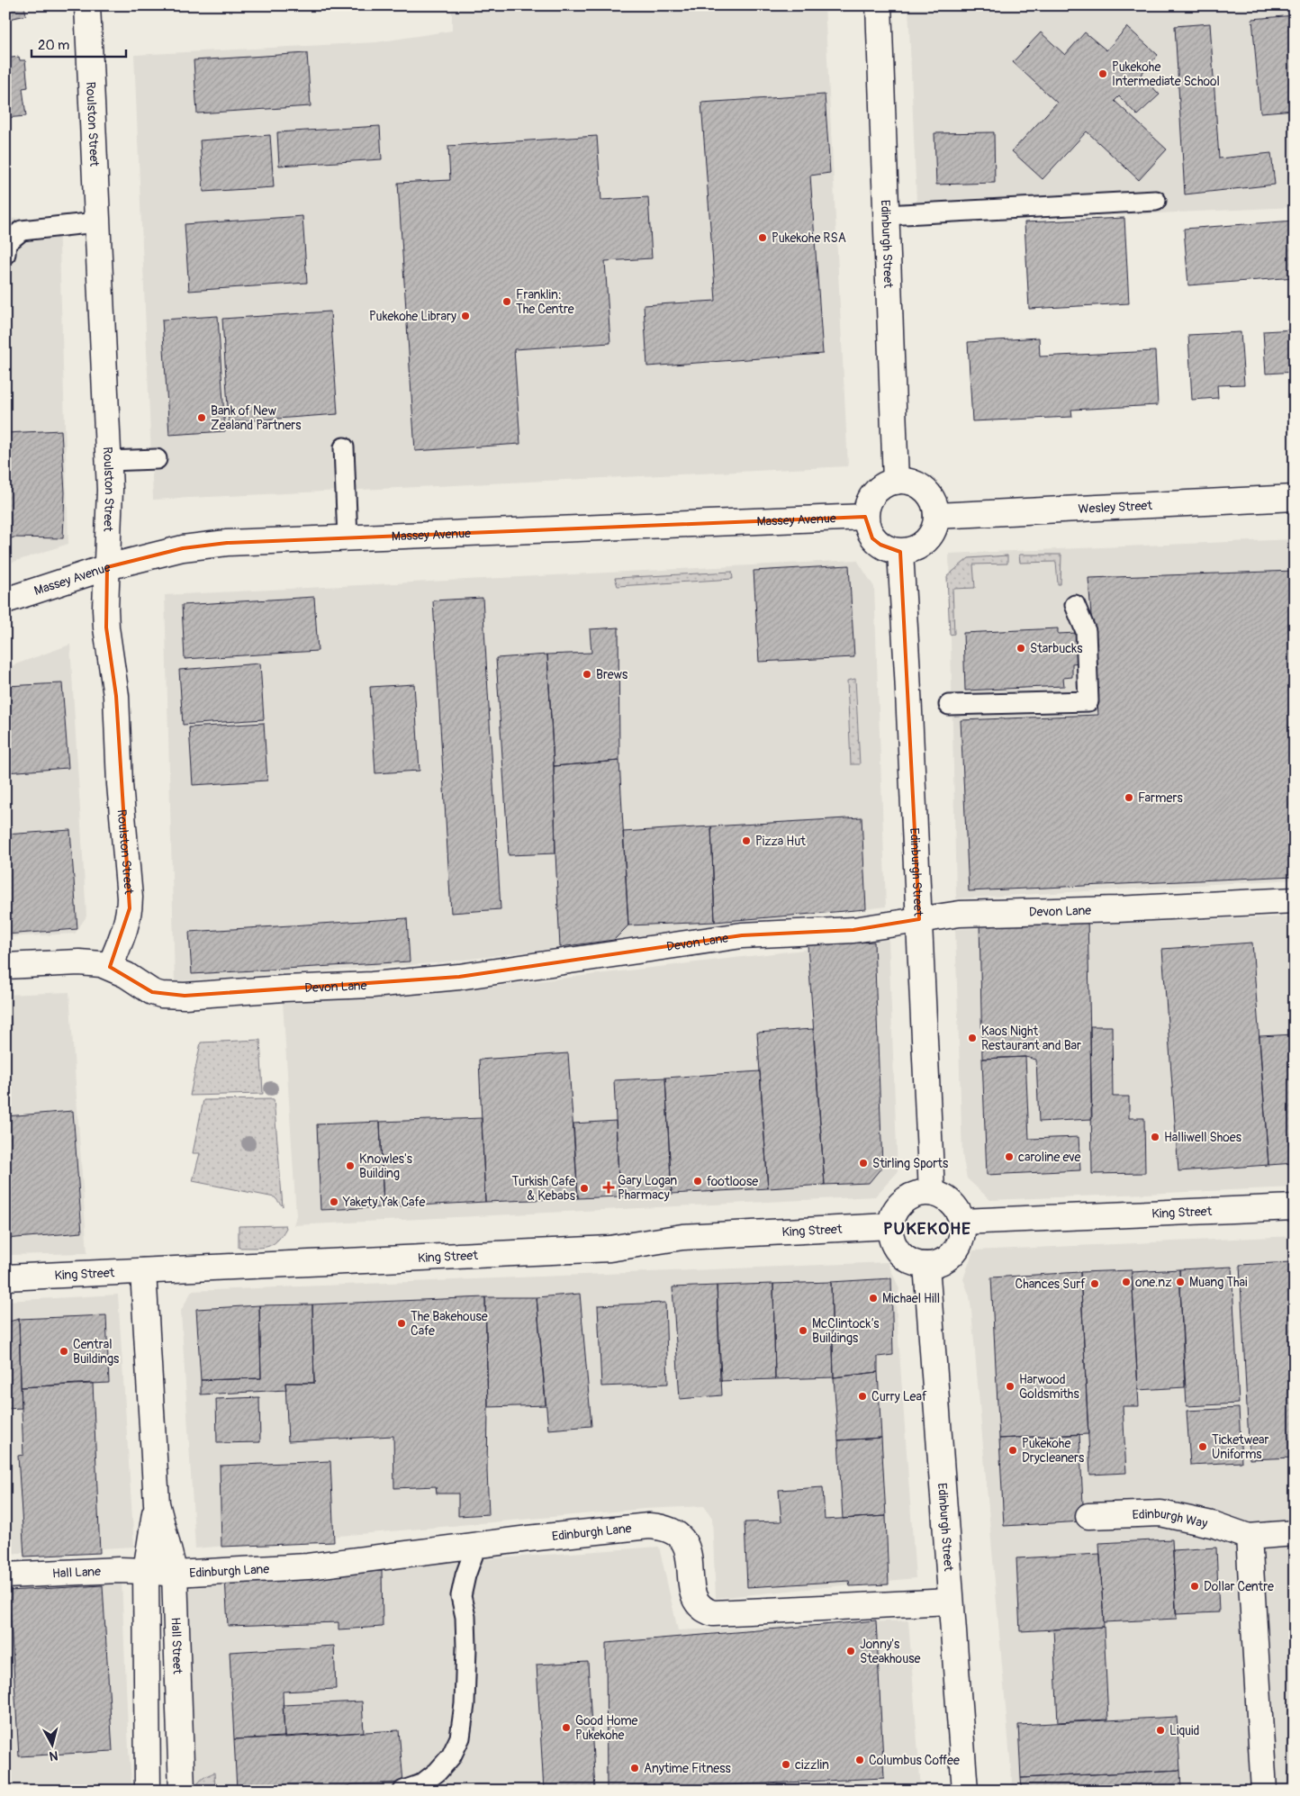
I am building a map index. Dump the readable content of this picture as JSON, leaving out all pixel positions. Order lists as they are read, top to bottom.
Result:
{
  "streets": {
    "street": [
      "Roulston Street",
      "Edinburgh Street",
      "Wesley Street",
      "Massey Avenue",
      "Devon Lane",
      "King Street",
      "Edinburgh Way",
      "Edinburgh Lane",
      "Hall Lane",
      "Hall Street"
    ]
  },
  "crossings": [
    ["Roulston Street", "Massey Avenue"],
    ["Roulston Street", "Devon Lane"],
    ["Edinburgh Street", "Wesley Street"],
    ["Edinburgh Street", "Massey Avenue"],
    ["Edinburgh Street", "Devon Lane"],
    ["Edinburgh Street", "King Street"],
    ["Edinburgh Street", "Edinburgh Lane"],
    ["Wesley Street", "Massey Avenue"],
    ["King Street", "Hall Street"],
    ["Edinburgh Lane", "Hall Lane"],
    ["Edinburgh Lane", "Hall Street"],
    ["Hall Lane", "Hall Street"]
  ],
  "districts": ["PUKEKOHE"],
  "places": {
    "other": [
      "Pukekohe Intermediate School",
      "Pukekohe RSA",
      "Franklin: The Centre",
      "Pukekohe Library",
      "Bank of New Zealand Partners",
      "Starbucks",
      "Brews",
      "Farmers",
      "Pizza Hut",
      "Kaos Night Restaurant and Bar",
      "Halliwell Shoes",
      "caroline eve",
      "Stirling Sports",
      "Knowles's Building",
      "footloose",
      "Turkish Cafe & Kebabs",
      "Yakety Yak Cafe",
      "one.nz",
      "Muang Thai",
      "Chances Surf",
      "Michael Hill",
      "The Bakehouse Cafe",
      "McClintock’s Buildings",
      "Central Buildings",
      "Harwood Goldsmiths",
      "Curry Leaf",
      "Ticketwear Uniforms",
      "Pukekohe Drycleaners",
      "Dollar Centre",
      "Jonny's Steakhouse",
      "Good Home Pukekohe",
      "Liquid",
      "Columbus Coffee",
      "cizzlin",
      "Anytime Fitness"
    ],
    "health": ["Gary Logan Pharmacy"]
  },
  "scale_bar": "20 m",
  "north": "bottom"
}
